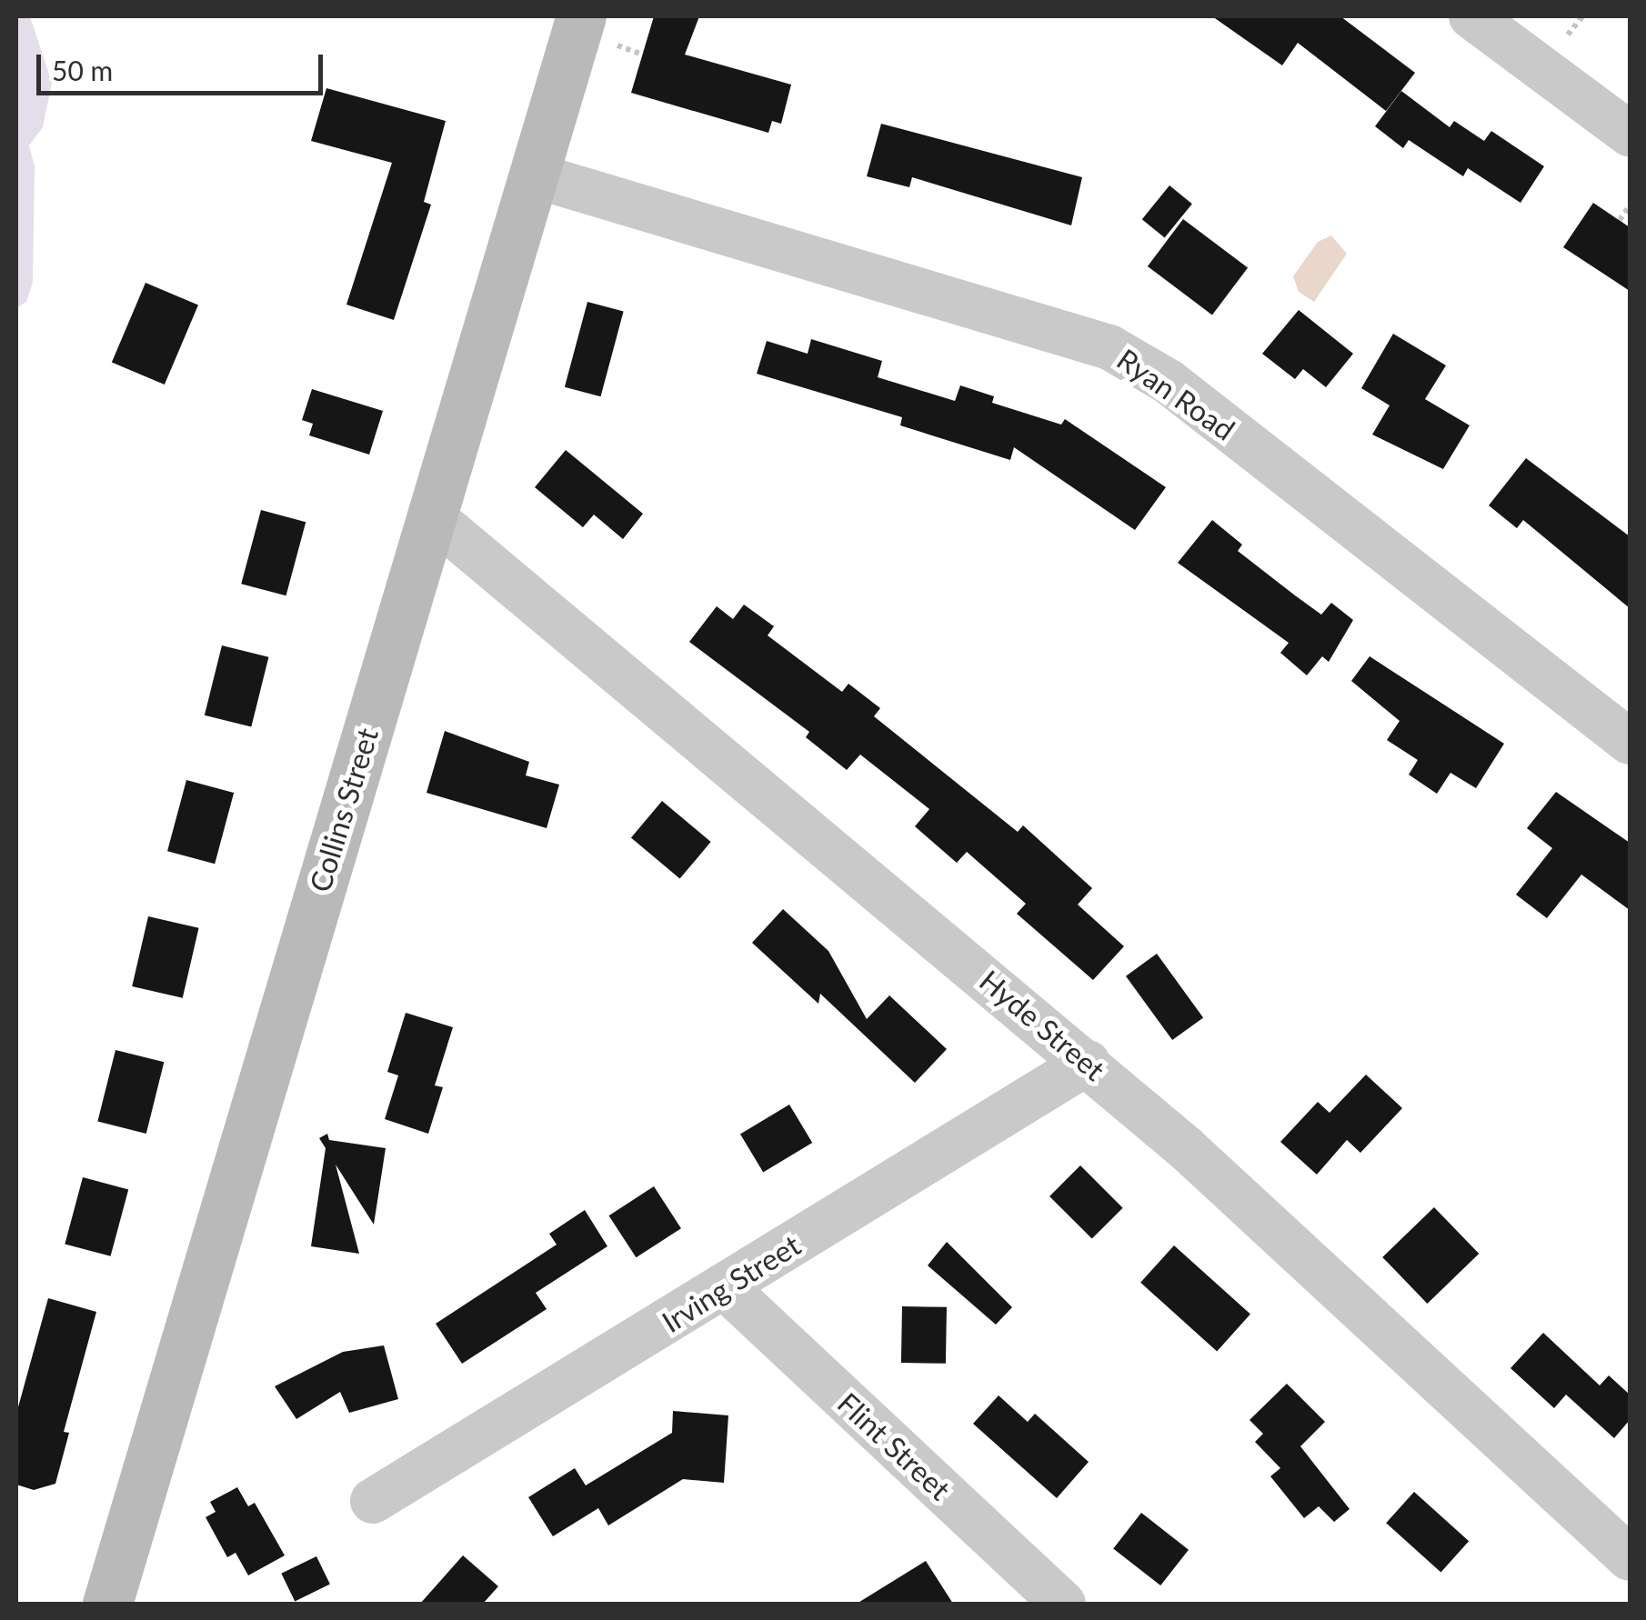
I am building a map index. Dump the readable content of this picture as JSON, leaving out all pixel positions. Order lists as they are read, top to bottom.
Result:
{
  "streets": {
    "main road": ["Collins Street"],
    "street": [
      "Ryan Road",
      "Hyde Street",
      "Irving Street",
      "Flint Street"
    ]
  },
  "crossings": [
    ["Ryan Road", "Collins Street"],
    ["Collins Street", "Hyde Street"],
    ["Hyde Street", "Irving Street"],
    ["Irving Street", "Flint Street"]
  ],
  "scale_bar": "50 m"
}
